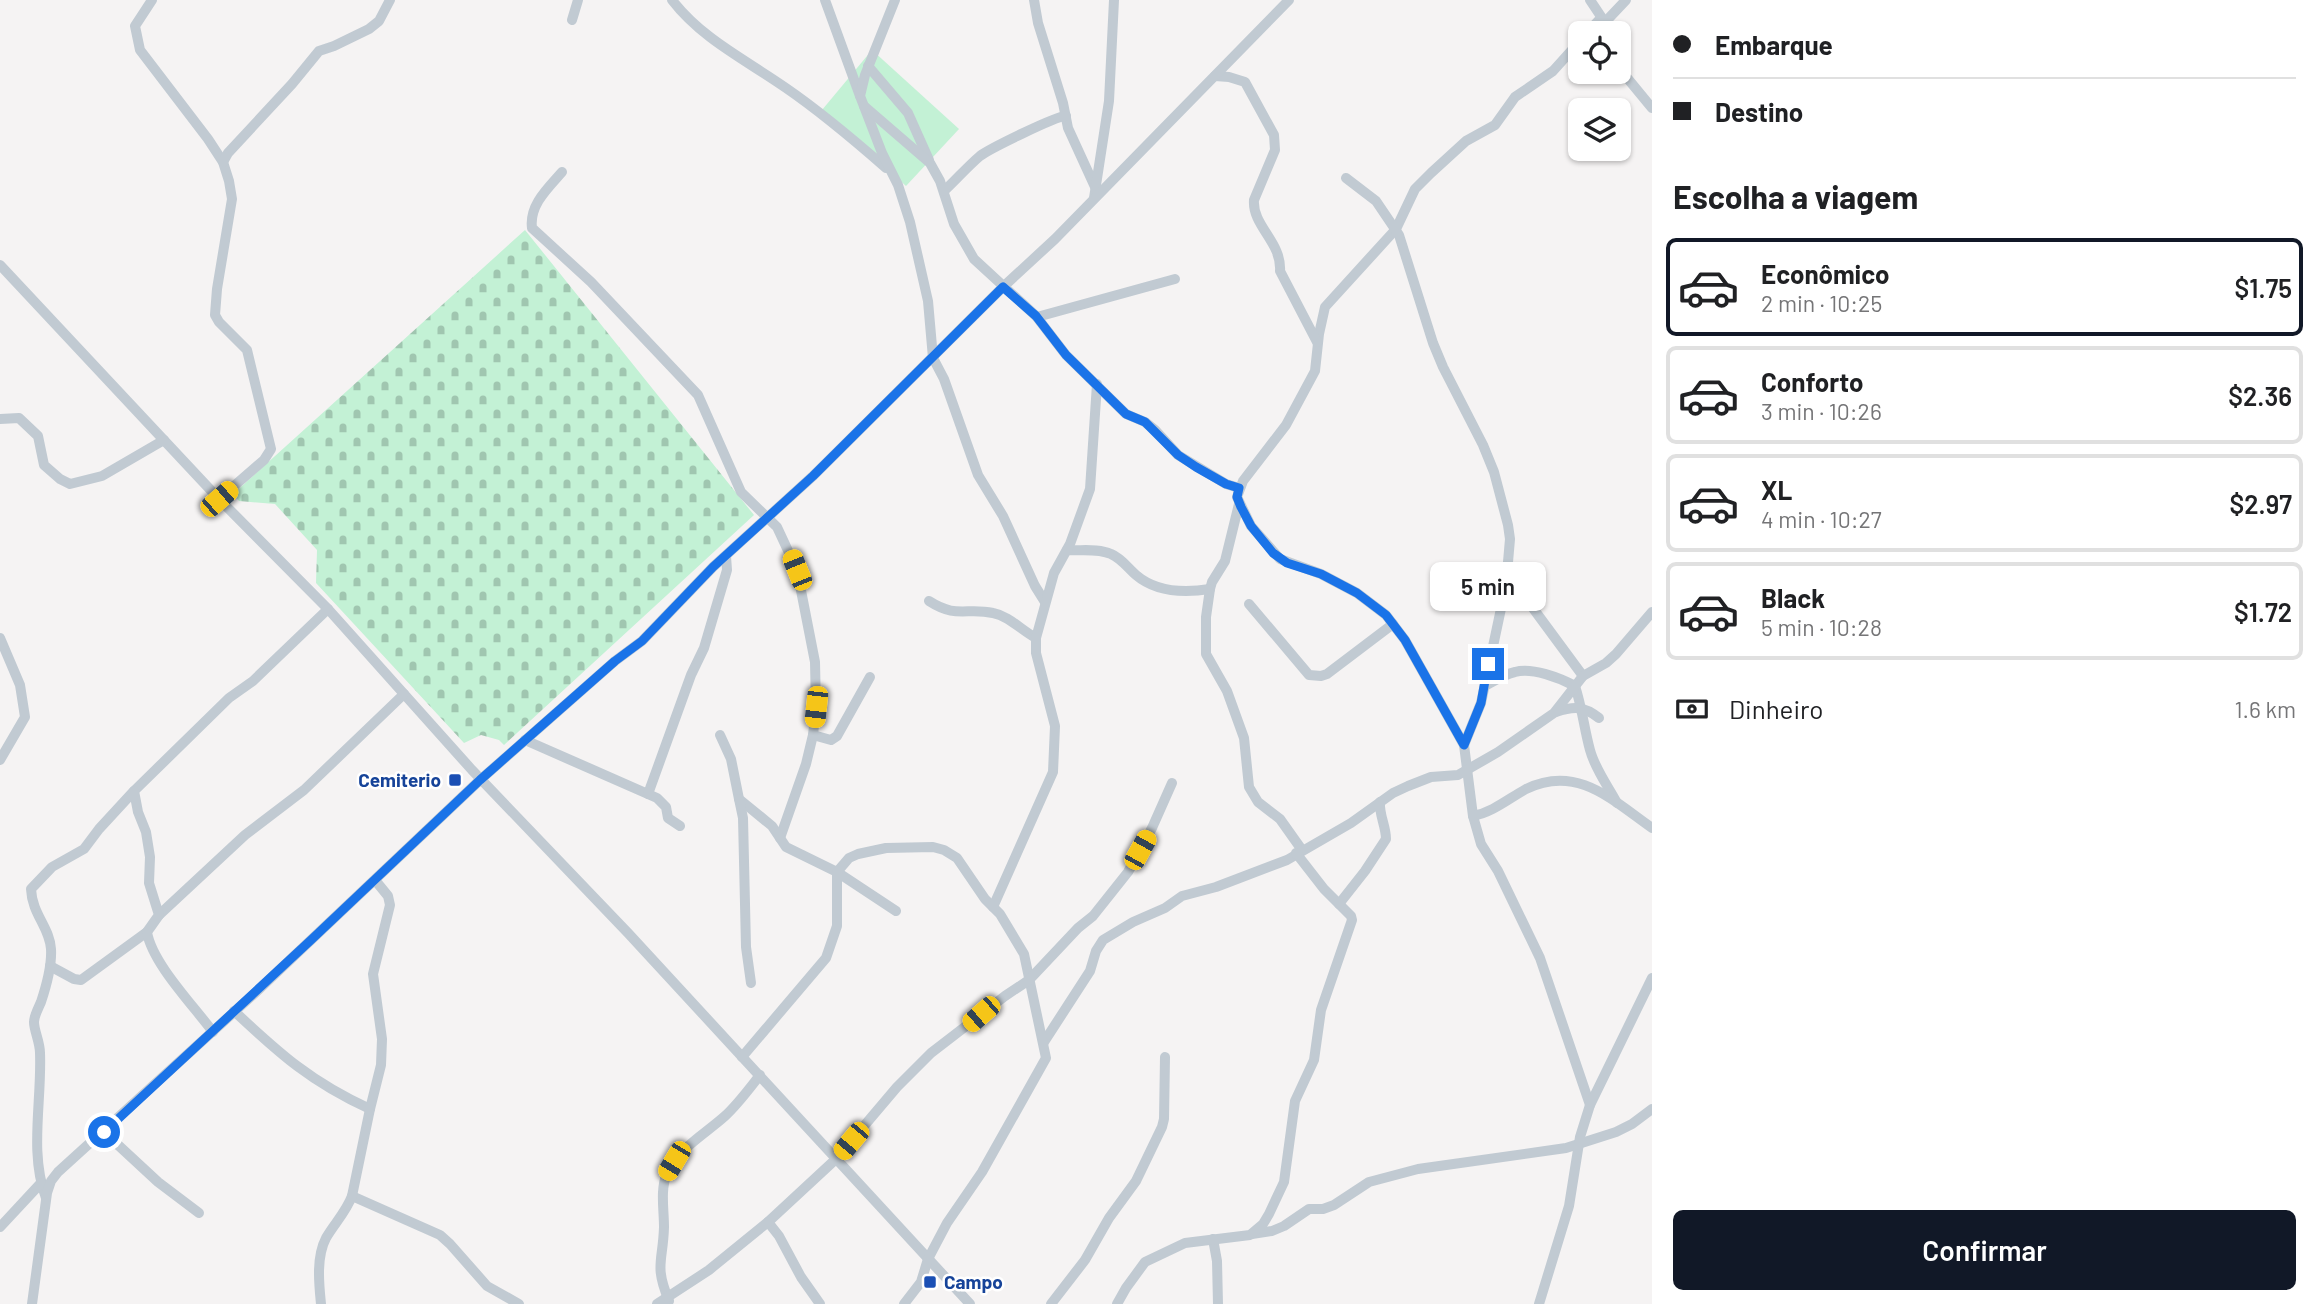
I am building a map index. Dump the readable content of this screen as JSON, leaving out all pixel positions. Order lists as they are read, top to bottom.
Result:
{
  "places": {
    "transit": ["Cemiterio", "Campo"]
  },
  "page": {
    "banner": ["Embarque", "Destino"],
    "heading": "Escolha a viagem",
    "list": [
      {
        "name": "Econômico",
        "note": "2 min · 10:25",
        "value": "$1.75"
      },
      {
        "name": "Conforto",
        "note": "3 min · 10:26",
        "value": "$2.36"
      },
      {
        "name": "XL",
        "note": "4 min · 10:27",
        "value": "$2.97"
      },
      {
        "name": "Black",
        "note": "5 min · 10:28",
        "value": "$1.72"
      }
    ],
    "bubble": "5 min",
    "pay": ["Dinheiro", "1.6 km"],
    "buttons": "Confirmar"
  }
}
